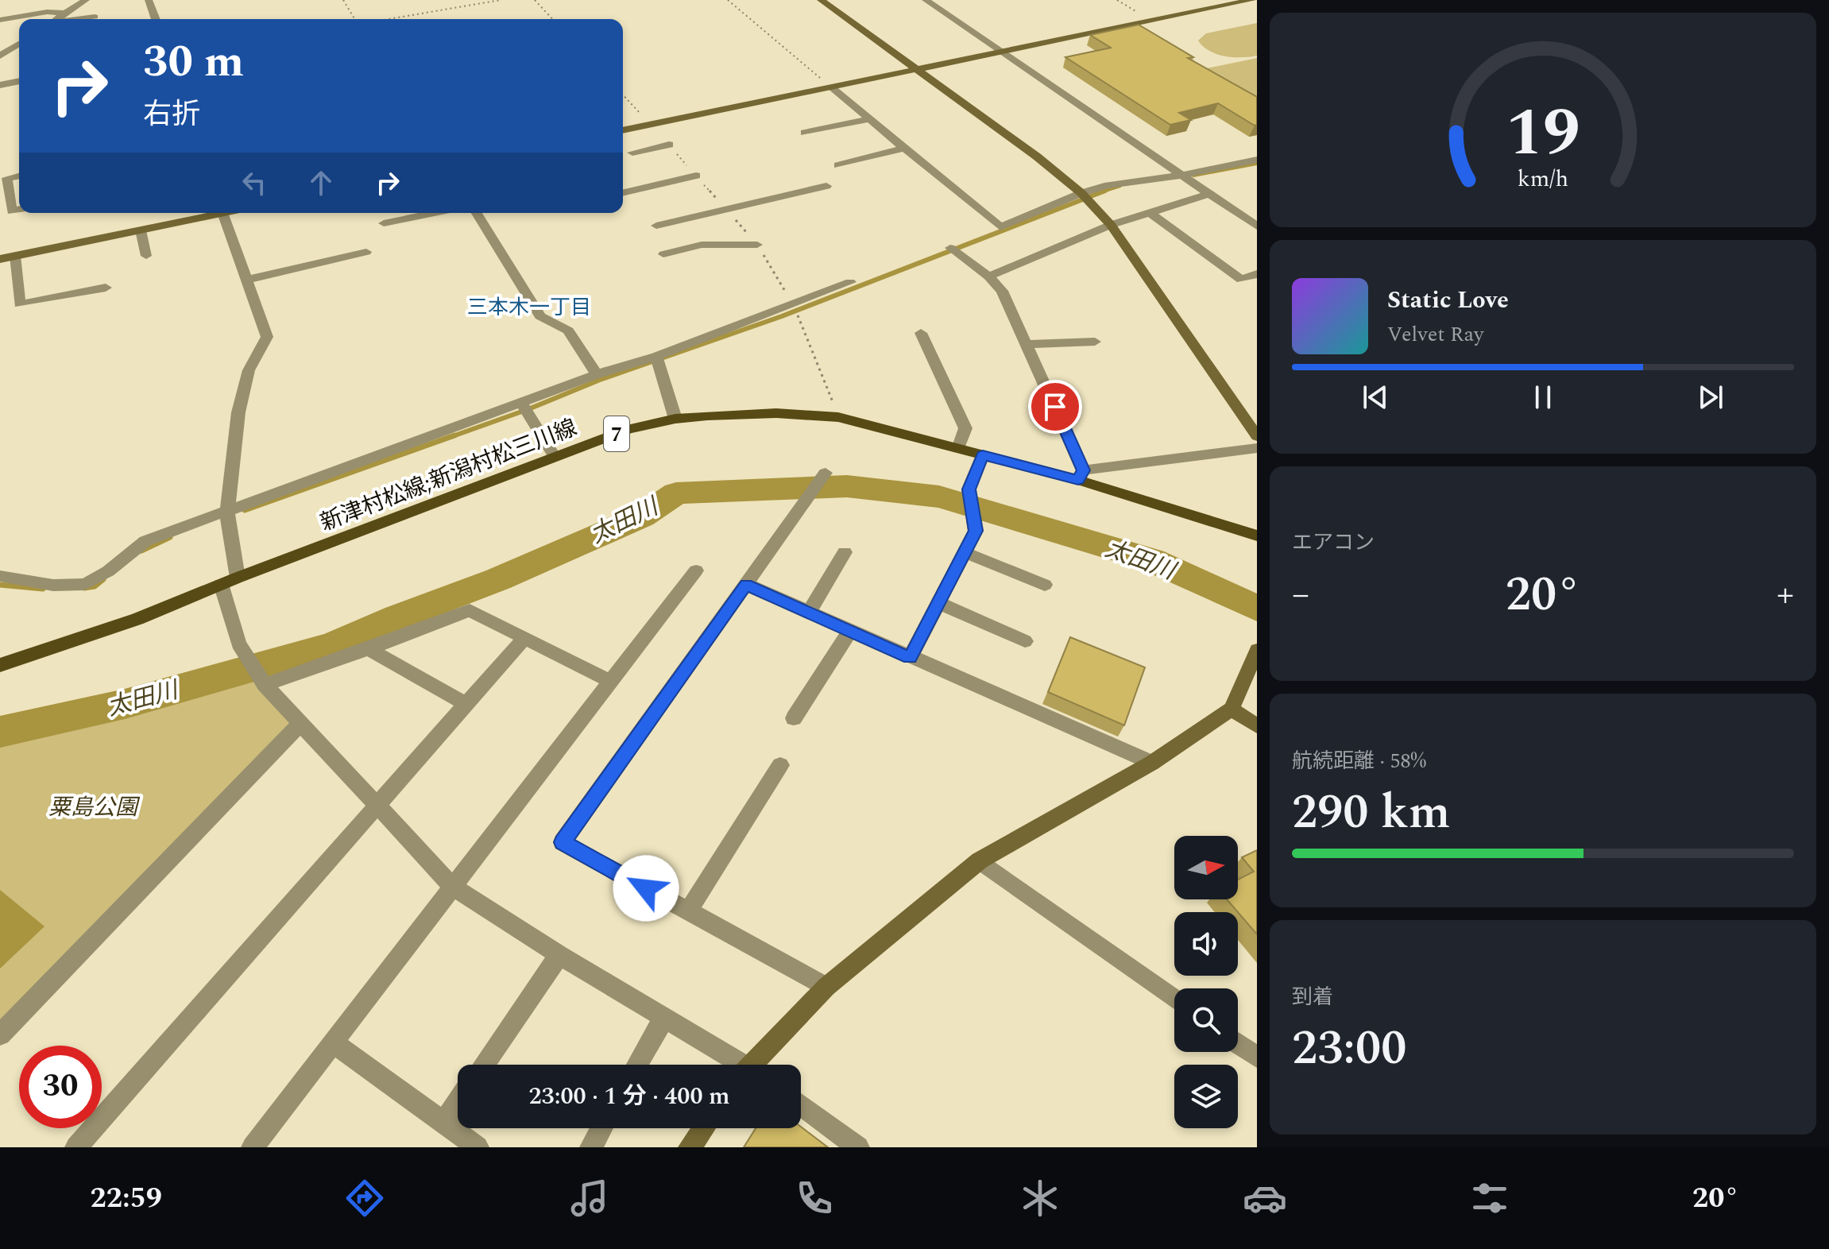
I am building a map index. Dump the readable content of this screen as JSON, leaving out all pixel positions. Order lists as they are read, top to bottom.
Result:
{
  "streets": {
    "main road": ["7", "新津村松線;新潟村松三川線"]
  },
  "districts": ["三本木一丁目"],
  "water": ["太田川"],
  "parks": ["粟島公園"],
  "north": "right",
  "page": {
    "turn": ["30 m", "右折"],
    "song": ["Static Love", "Velvet Ray"],
    "tile": [
      "エアコン",
      ["航続距離 · 58%", "290 km"],
      ["到着", "23:00"]
    ],
    "heat": ["−", "20°", "+"],
    "limit": "30",
    "trip": "23:00 · 1 分 · 400 m",
    "tabs": ["22:59", "20°"],
    "gauge": ["19", "km/h"]
  }
}
